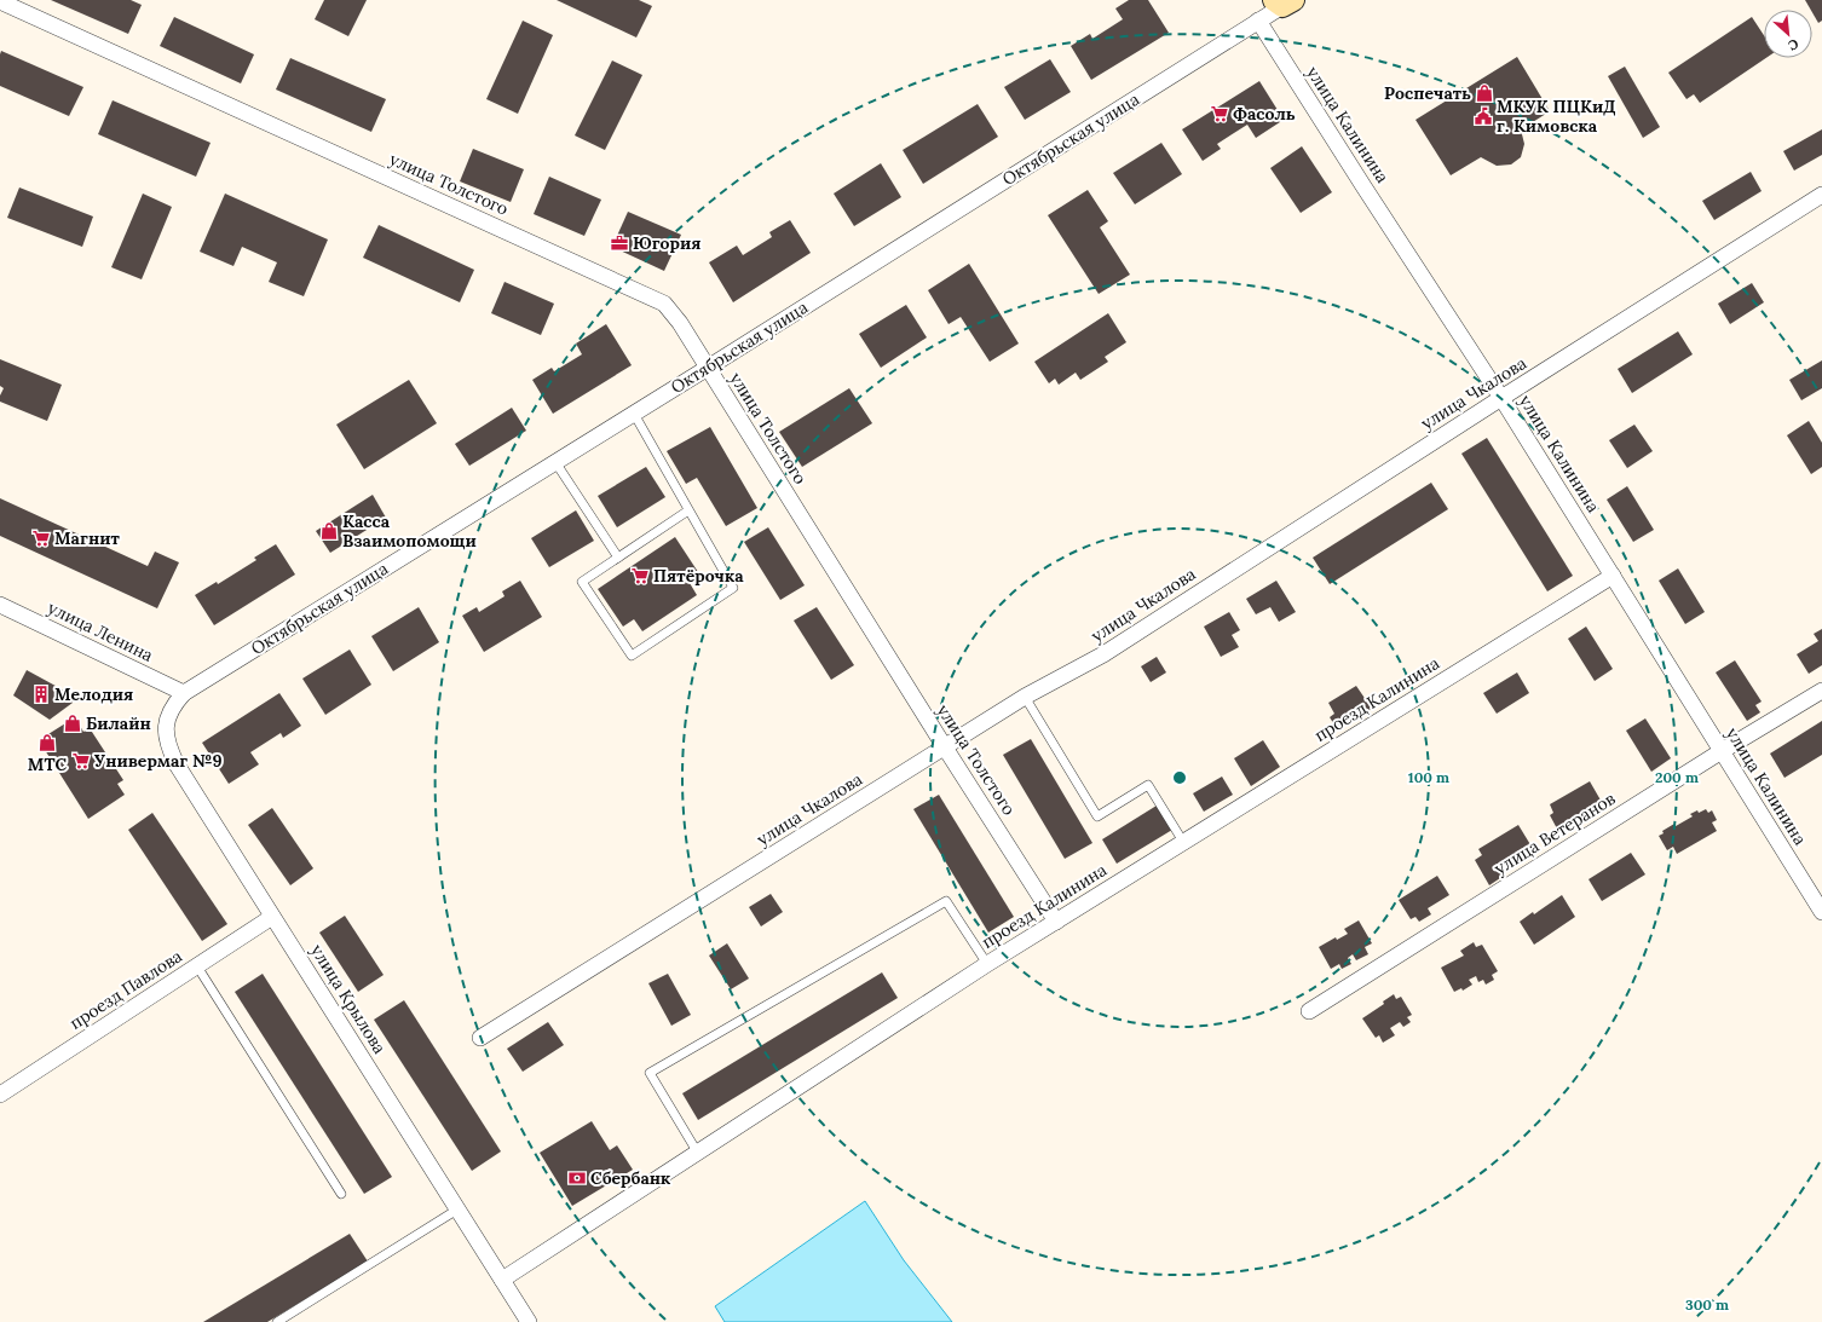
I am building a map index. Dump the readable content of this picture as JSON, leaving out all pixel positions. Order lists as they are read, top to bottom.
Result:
{
  "streets": {
    "street": [
      "улица Калинина",
      "Октябрьская улица",
      "улица Толстого",
      "улица Чкалова",
      "улица Ленина",
      "проезд Калинина",
      "улица Ветеранов",
      "проезд Павлова",
      "улица Крылова"
    ]
  },
  "crossings": [
    ["улица Калинина", "Октябрьская улица"],
    ["улица Калинина", "улица Чкалова"],
    ["улица Калинина", "проезд Калинина"],
    ["улица Калинина", "улица Ветеранов"],
    ["Октябрьская улица", "улица Толстого"],
    ["Октябрьская улица", "улица Ленина"],
    ["Октябрьская улица", "улица Крылова"],
    ["улица Толстого", "улица Чкалова"],
    ["улица Толстого", "проезд Калинина"],
    ["улица Ленина", "улица Крылова"],
    ["проезд Калинина", "улица Крылова"],
    ["проезд Павлова", "улица Крылова"]
  ],
  "places": {
    "shop": [
      "Роспечать",
      "Касса Взаимопомощи",
      "Билайн",
      "МТС"
    ],
    "supermarket": [
      "Фасоль",
      "Магнит",
      "Пятёрочка",
      "Универмаг №9"
    ],
    "public building": ["МКУК ПЦКиД г. Кимовска"],
    "office": ["Югория"],
    "building": ["Мелодия"],
    "bank": ["Сбербанк"]
  },
  "north": "bottom right",
  "rings": ["100 m", "200 m", "300 m"]
}
